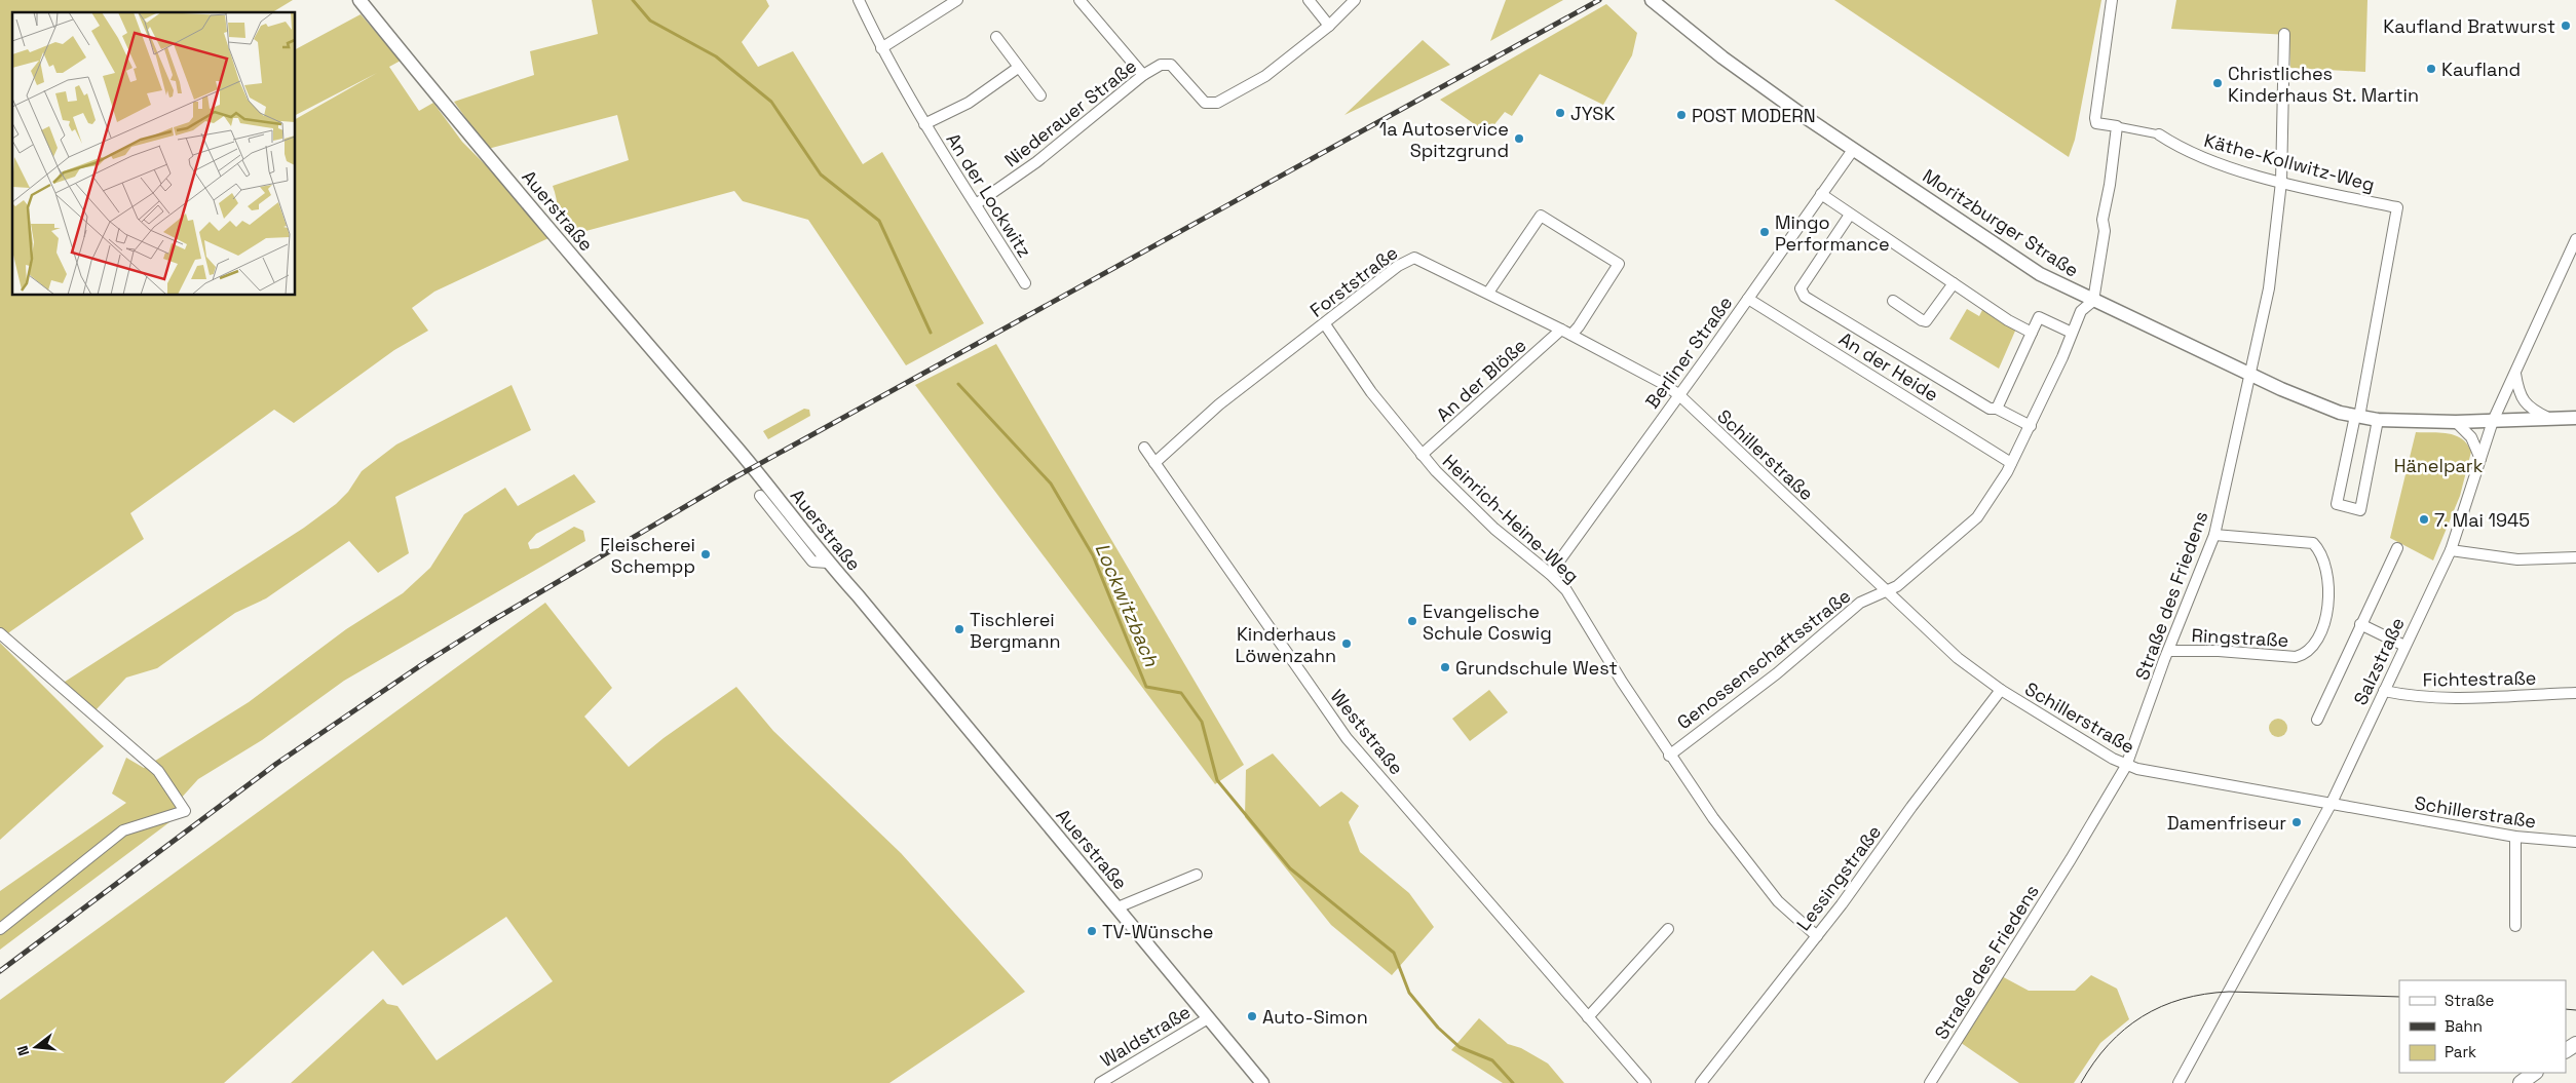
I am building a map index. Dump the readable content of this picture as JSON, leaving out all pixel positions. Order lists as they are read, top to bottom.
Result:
{
  "streets": {
    "street": [
      "Niederauer Straße",
      "Käthe-Kollwitz-Weg",
      "An der Lockwitz",
      "Auerstraße",
      "Moritzburger Straße",
      "Forststraße",
      "Berliner Straße",
      "An der Heide",
      "An der Blöße",
      "Schillerstraße",
      "Heinrich-Heine-Weg",
      "Straße des Friedens",
      "Ringstraße",
      "Genossenschaftsstraße",
      "Salzstraße",
      "Fichtestraße",
      "Weststraße",
      "Lessingstraße",
      "Waldstraße"
    ]
  },
  "crossings": [
    ["Niederauer Straße", "An der Lockwitz"],
    ["Käthe-Kollwitz-Weg", "Moritzburger Straße"],
    ["Käthe-Kollwitz-Weg", "Straße des Friedens"],
    ["Auerstraße", "Waldstraße"],
    ["Moritzburger Straße", "Berliner Straße"],
    ["Moritzburger Straße", "Straße des Friedens"],
    ["Moritzburger Straße", "Genossenschaftsstraße"],
    ["Moritzburger Straße", "Salzstraße"],
    ["Forststraße", "Berliner Straße"],
    ["Forststraße", "An der Blöße"],
    ["Forststraße", "Schillerstraße"],
    ["Forststraße", "Heinrich-Heine-Weg"],
    ["Forststraße", "Weststraße"],
    ["Berliner Straße", "An der Heide"],
    ["Berliner Straße", "Schillerstraße"],
    ["Berliner Straße", "Heinrich-Heine-Weg"],
    ["An der Heide", "Genossenschaftsstraße"],
    ["An der Blöße", "Heinrich-Heine-Weg"],
    ["Schillerstraße", "Straße des Friedens"],
    ["Schillerstraße", "Genossenschaftsstraße"],
    ["Schillerstraße", "Salzstraße"],
    ["Schillerstraße", "Lessingstraße"],
    ["Heinrich-Heine-Weg", "Genossenschaftsstraße"],
    ["Heinrich-Heine-Weg", "Lessingstraße"],
    ["Straße des Friedens", "Ringstraße"],
    ["Salzstraße", "Fichtestraße"]
  ],
  "water": ["Lockwitzbach"],
  "parks": ["Hänelpark"],
  "places": [
    "Kaufland Bratwurst",
    "Kaufland",
    "Christliches Kinderhaus St. Martin",
    "JYSK",
    "POST MODERN",
    "1a Autoservice Spitzgrund",
    "Mingo Performance",
    "7. Mai 1945",
    "Fleischerei Schempp",
    "Evangelische Schule Coswig",
    "Tischlerei Bergmann",
    "Kinderhaus Löwenzahn",
    "Grundschule West",
    "Damenfriseur",
    "TV-Wünsche",
    "Auto-Simon"
  ],
  "legend": ["Straße", "Bahn", "Park"],
  "north": "left"
}
